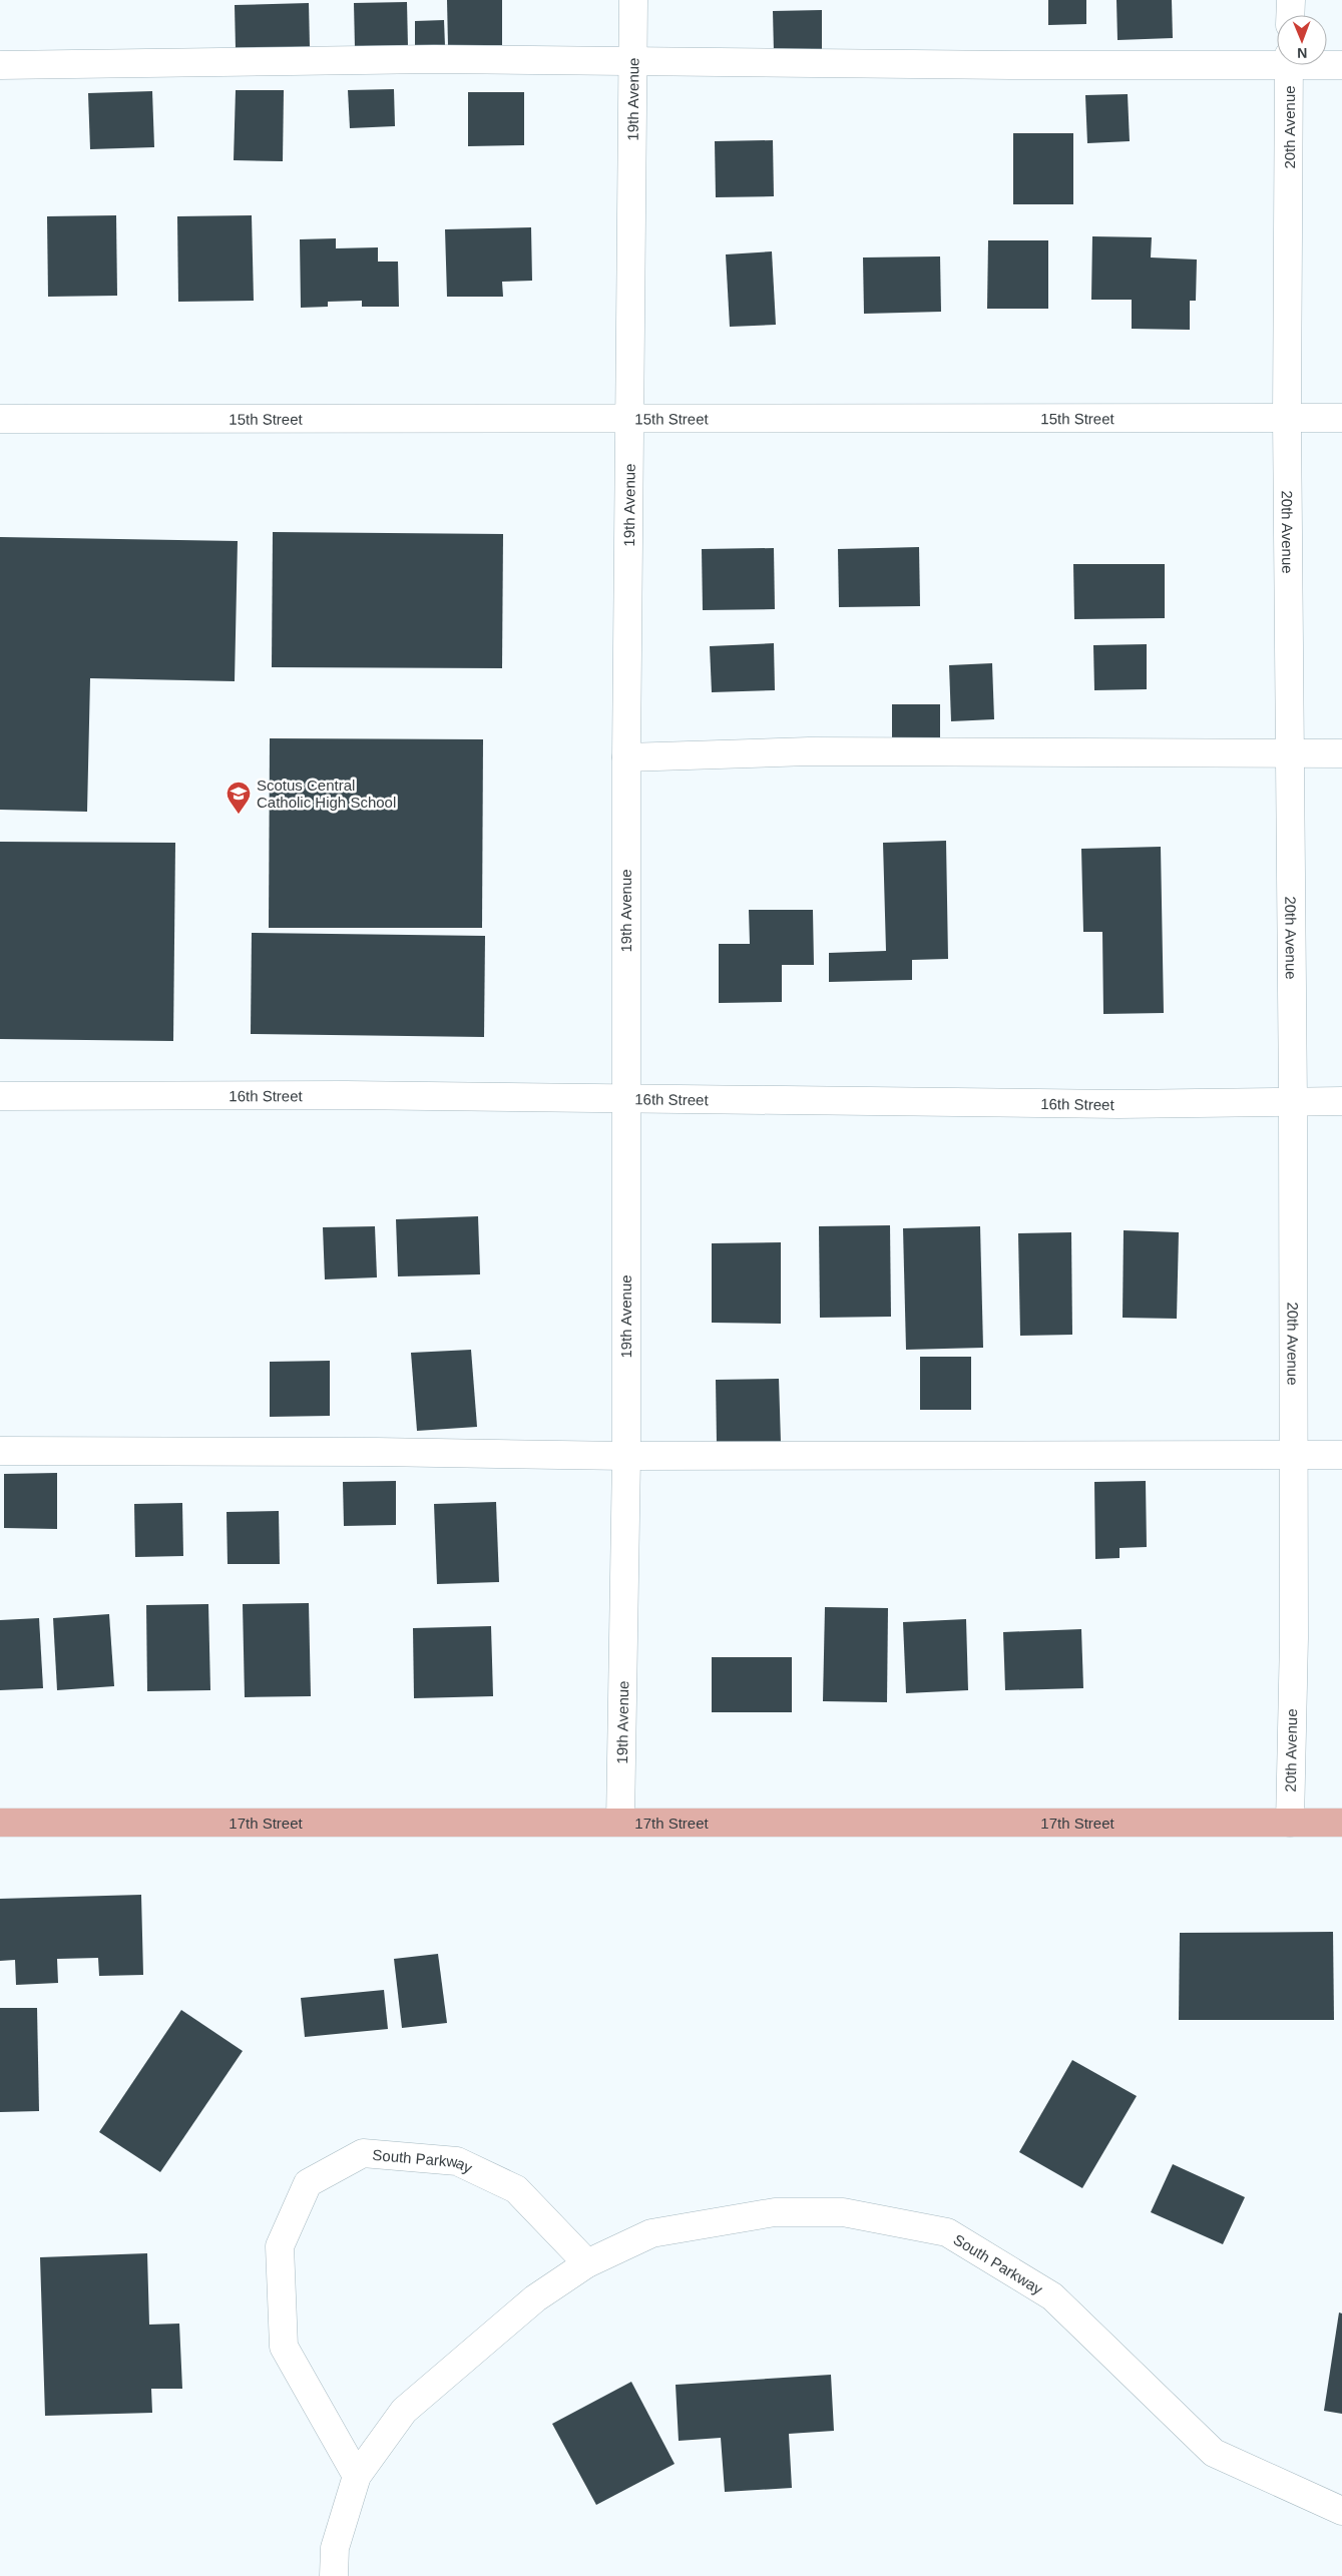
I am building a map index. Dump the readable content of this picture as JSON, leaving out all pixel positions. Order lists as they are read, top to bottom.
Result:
{
  "streets": {
    "main road": ["17th Street"],
    "street": [
      "19th Avenue",
      "20th Avenue",
      "15th Street",
      "16th Street",
      "South Parkway"
    ]
  },
  "crossings": [
    ["19th Avenue", "15th Street"],
    ["19th Avenue", "16th Street"],
    ["19th Avenue", "17th Street"],
    ["20th Avenue", "15th Street"],
    ["20th Avenue", "16th Street"],
    ["20th Avenue", "17th Street"]
  ],
  "places": {
    "school or university": ["Scotus Central Catholic High School"]
  },
  "north": "bottom"
}
